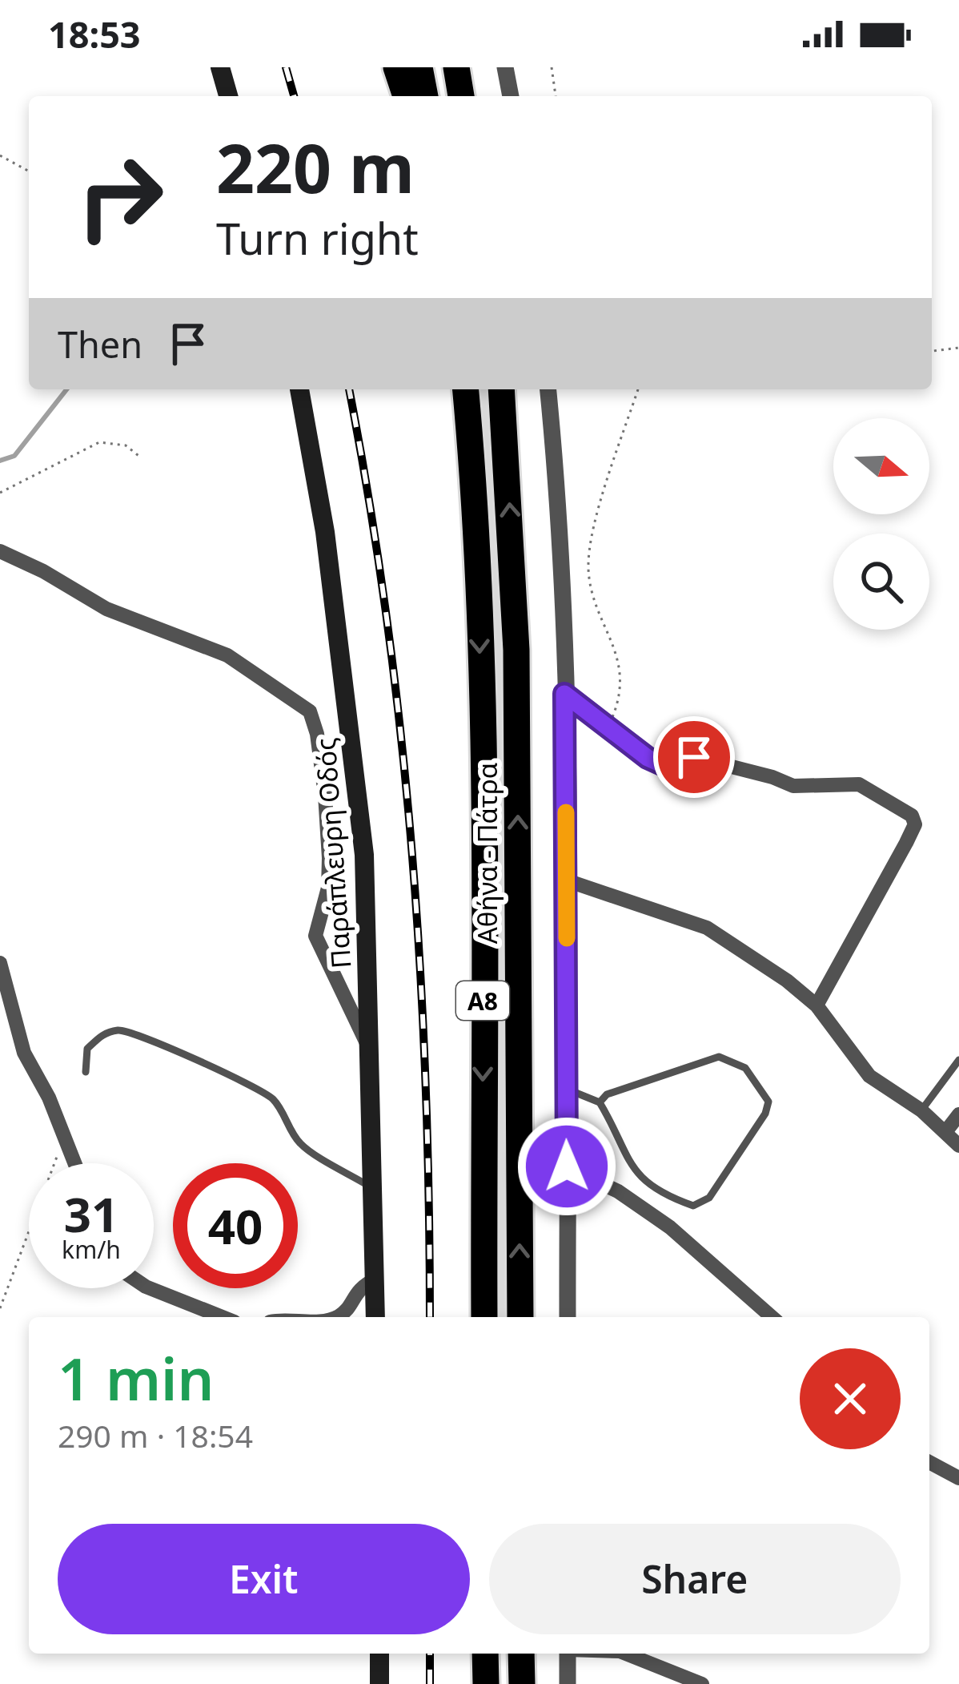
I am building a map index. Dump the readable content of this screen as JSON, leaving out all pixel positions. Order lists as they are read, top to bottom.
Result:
{
  "streets": {
    "highway": ["Αθήνα - Πάτρα", "Α8"],
    "main road": ["Παράπλευρη Οδός"]
  },
  "north": "right",
  "page": {
    "status": "18:53",
    "turn": ["220 m", "Turn right"],
    "then": "Then",
    "speed": "31 km/h",
    "limit": "40",
    "heading": ["1 min", "290 m · 18:54"],
    "buttons": ["Exit", "Share"]
  }
}
